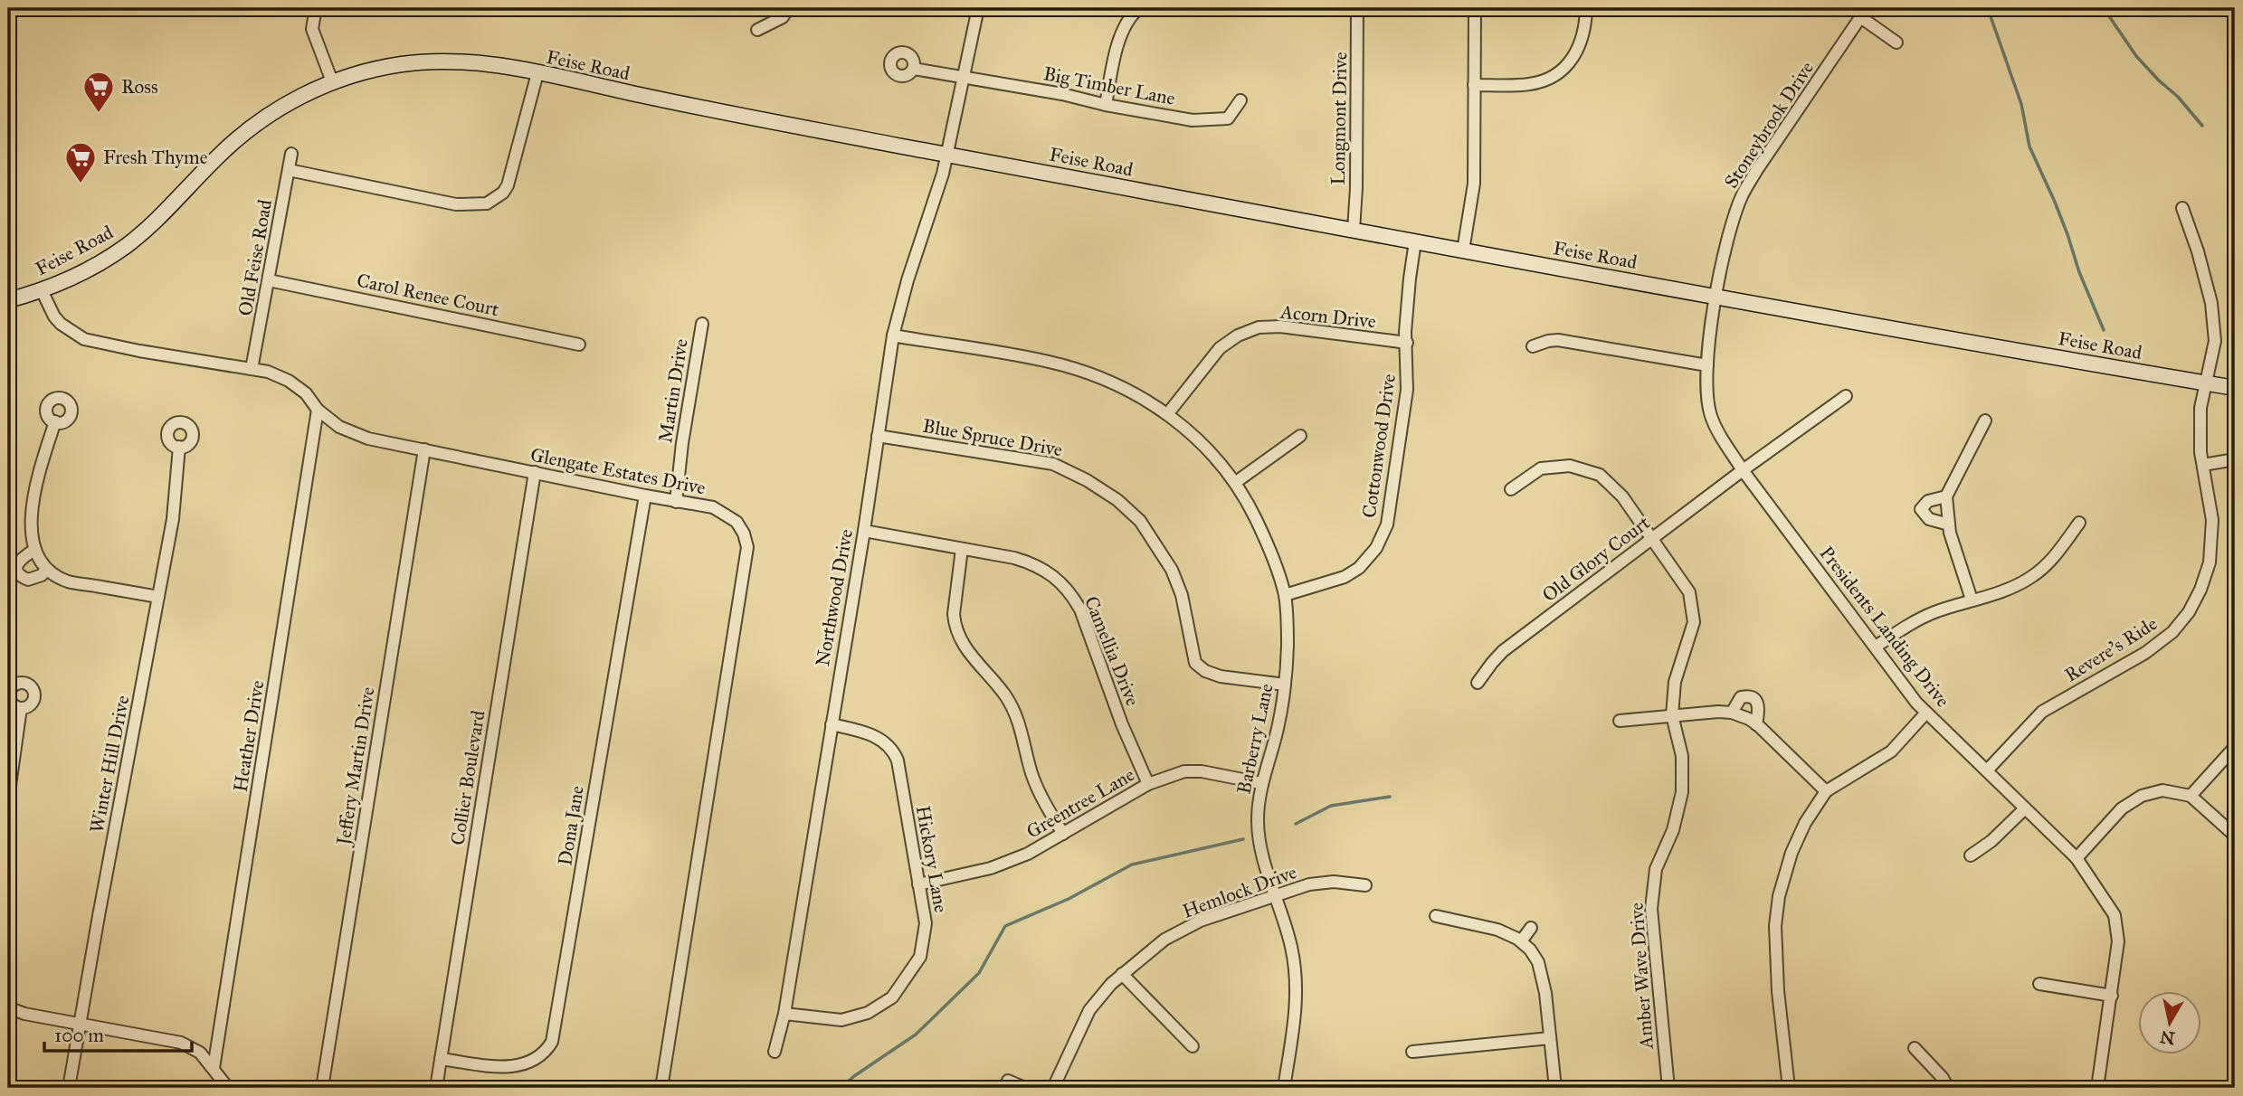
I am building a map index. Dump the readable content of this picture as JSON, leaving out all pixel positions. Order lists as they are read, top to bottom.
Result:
{
  "streets": {
    "main road": ["Feise Road"],
    "street": [
      "Big Timber Lane",
      "Longmont Drive",
      "Stoneybrook Drive",
      "Old Feise Road",
      "Carol Renee Court",
      "Acorn Drive",
      "Martin Drive",
      "Blue Spruce Drive",
      "Cottonwood Drive",
      "Glengate Estates Drive",
      "Old Glory Court",
      "Northwood Drive",
      "Presidents Landing Drive",
      "Revere's Ride",
      "Camellia Drive",
      "Heather Drive",
      "Barberry Lane",
      "Winter Hill Drive",
      "Jeffery Martin Drive",
      "Collier Boulevard",
      "Greentree Lane",
      "Dona Jane",
      "Hickory Lane",
      "Hemlock Drive",
      "Amber Wave Drive"
    ]
  },
  "crossings": [
    ["Feise Road", "Longmont Drive"],
    ["Feise Road", "Stoneybrook Drive"],
    ["Feise Road", "Cottonwood Drive"],
    ["Feise Road", "Glengate Estates Drive"],
    ["Feise Road", "Northwood Drive"],
    ["Feise Road", "Presidents Landing Drive"],
    ["Feise Road", "Revere's Ride"],
    ["Big Timber Lane", "Northwood Drive"],
    ["Stoneybrook Drive", "Presidents Landing Drive"],
    ["Old Feise Road", "Carol Renee Court"],
    ["Old Feise Road", "Glengate Estates Drive"],
    ["Acorn Drive", "Cottonwood Drive"],
    ["Acorn Drive", "Barberry Lane"],
    ["Martin Drive", "Glengate Estates Drive"],
    ["Blue Spruce Drive", "Northwood Drive"],
    ["Blue Spruce Drive", "Barberry Lane"],
    ["Cottonwood Drive", "Barberry Lane"],
    ["Glengate Estates Drive", "Heather Drive"],
    ["Glengate Estates Drive", "Jeffery Martin Drive"],
    ["Glengate Estates Drive", "Collier Boulevard"],
    ["Glengate Estates Drive", "Dona Jane"],
    ["Old Glory Court", "Presidents Landing Drive"],
    ["Old Glory Court", "Amber Wave Drive"],
    ["Northwood Drive", "Camellia Drive"],
    ["Northwood Drive", "Barberry Lane"],
    ["Northwood Drive", "Hickory Lane"],
    ["Presidents Landing Drive", "Revere's Ride"],
    ["Camellia Drive", "Greentree Lane"],
    ["Barberry Lane", "Greentree Lane"],
    ["Barberry Lane", "Hemlock Drive"],
    ["Collier Boulevard", "Dona Jane"],
    ["Greentree Lane", "Hickory Lane"]
  ],
  "places": {
    "supermarket": ["Ross", "Fresh Thyme"]
  },
  "scale_bar": "100 m",
  "north": "bottom"
}
